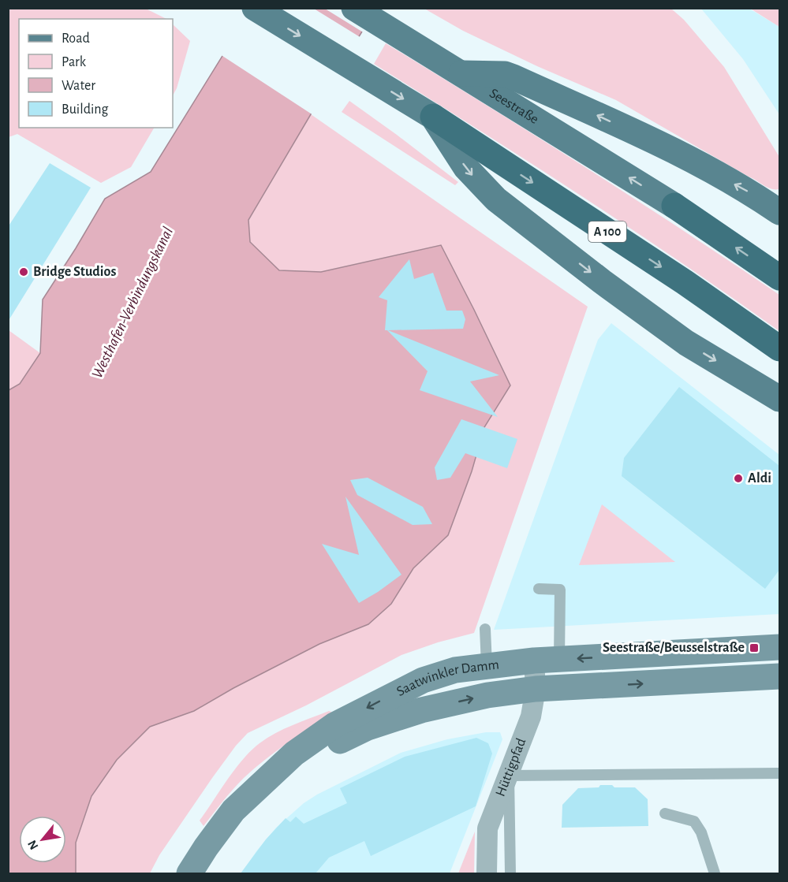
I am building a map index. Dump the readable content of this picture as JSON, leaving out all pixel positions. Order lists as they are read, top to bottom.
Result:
{
  "streets": {
    "highway": ["A 100"],
    "main road": ["Seestraße", "Saatwinkler Damm"],
    "street": ["Hüttigpfad"]
  },
  "crossings": [
    ["Saatwinkler Damm", "Hüttigpfad"]
  ],
  "water": ["Westhafen-Verbindungskanal"],
  "places": {
    "other": ["Bridge Studios", "Aldi"],
    "transit": ["Seestraße/Beusselstraße"]
  },
  "legend": [
    "Road",
    "Park",
    "Water",
    "Building"
  ],
  "north": "bottom left"
}
